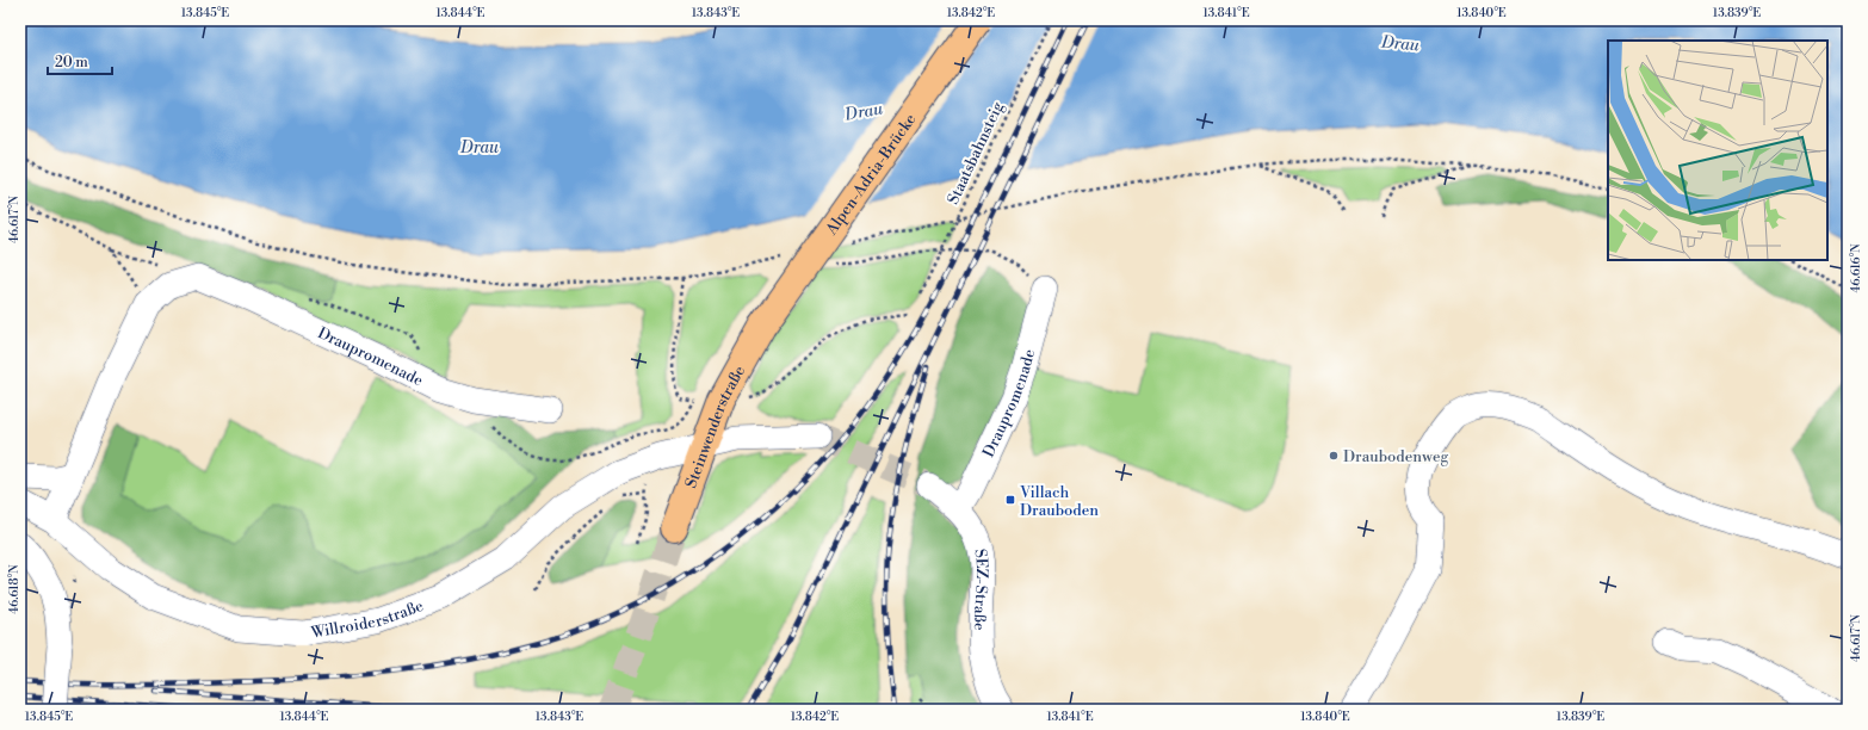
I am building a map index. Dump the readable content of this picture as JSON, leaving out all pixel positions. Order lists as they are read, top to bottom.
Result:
{
  "streets": {
    "main road": ["Alpen-Adria-Brücke", "Steinwenderstraße"],
    "street": ["Draupromenade", "SEZ-Straße", "Willroiderstraße"],
    "path": ["Staatsbahnsteig"]
  },
  "crossings": [
    ["Alpen-Adria-Brücke", "Steinwenderstraße"],
    ["Draupromenade", "SEZ-Straße"],
    ["Draupromenade", "Willroiderstraße"],
    ["Steinwenderstraße", "Willroiderstraße"]
  ],
  "water": ["Drau"],
  "places": {
    "other": ["Draubodenweg"],
    "transit": ["Villach Drauboden"]
  },
  "scale_bar": "20 m",
  "coordinates": [
    "13.845°E",
    "13.844°E",
    "13.843°E",
    "13.842°E",
    "13.841°E",
    "13.840°E",
    "13.839°E",
    "46.617°N",
    "46.616°N",
    "46.618°N"
  ]
}
